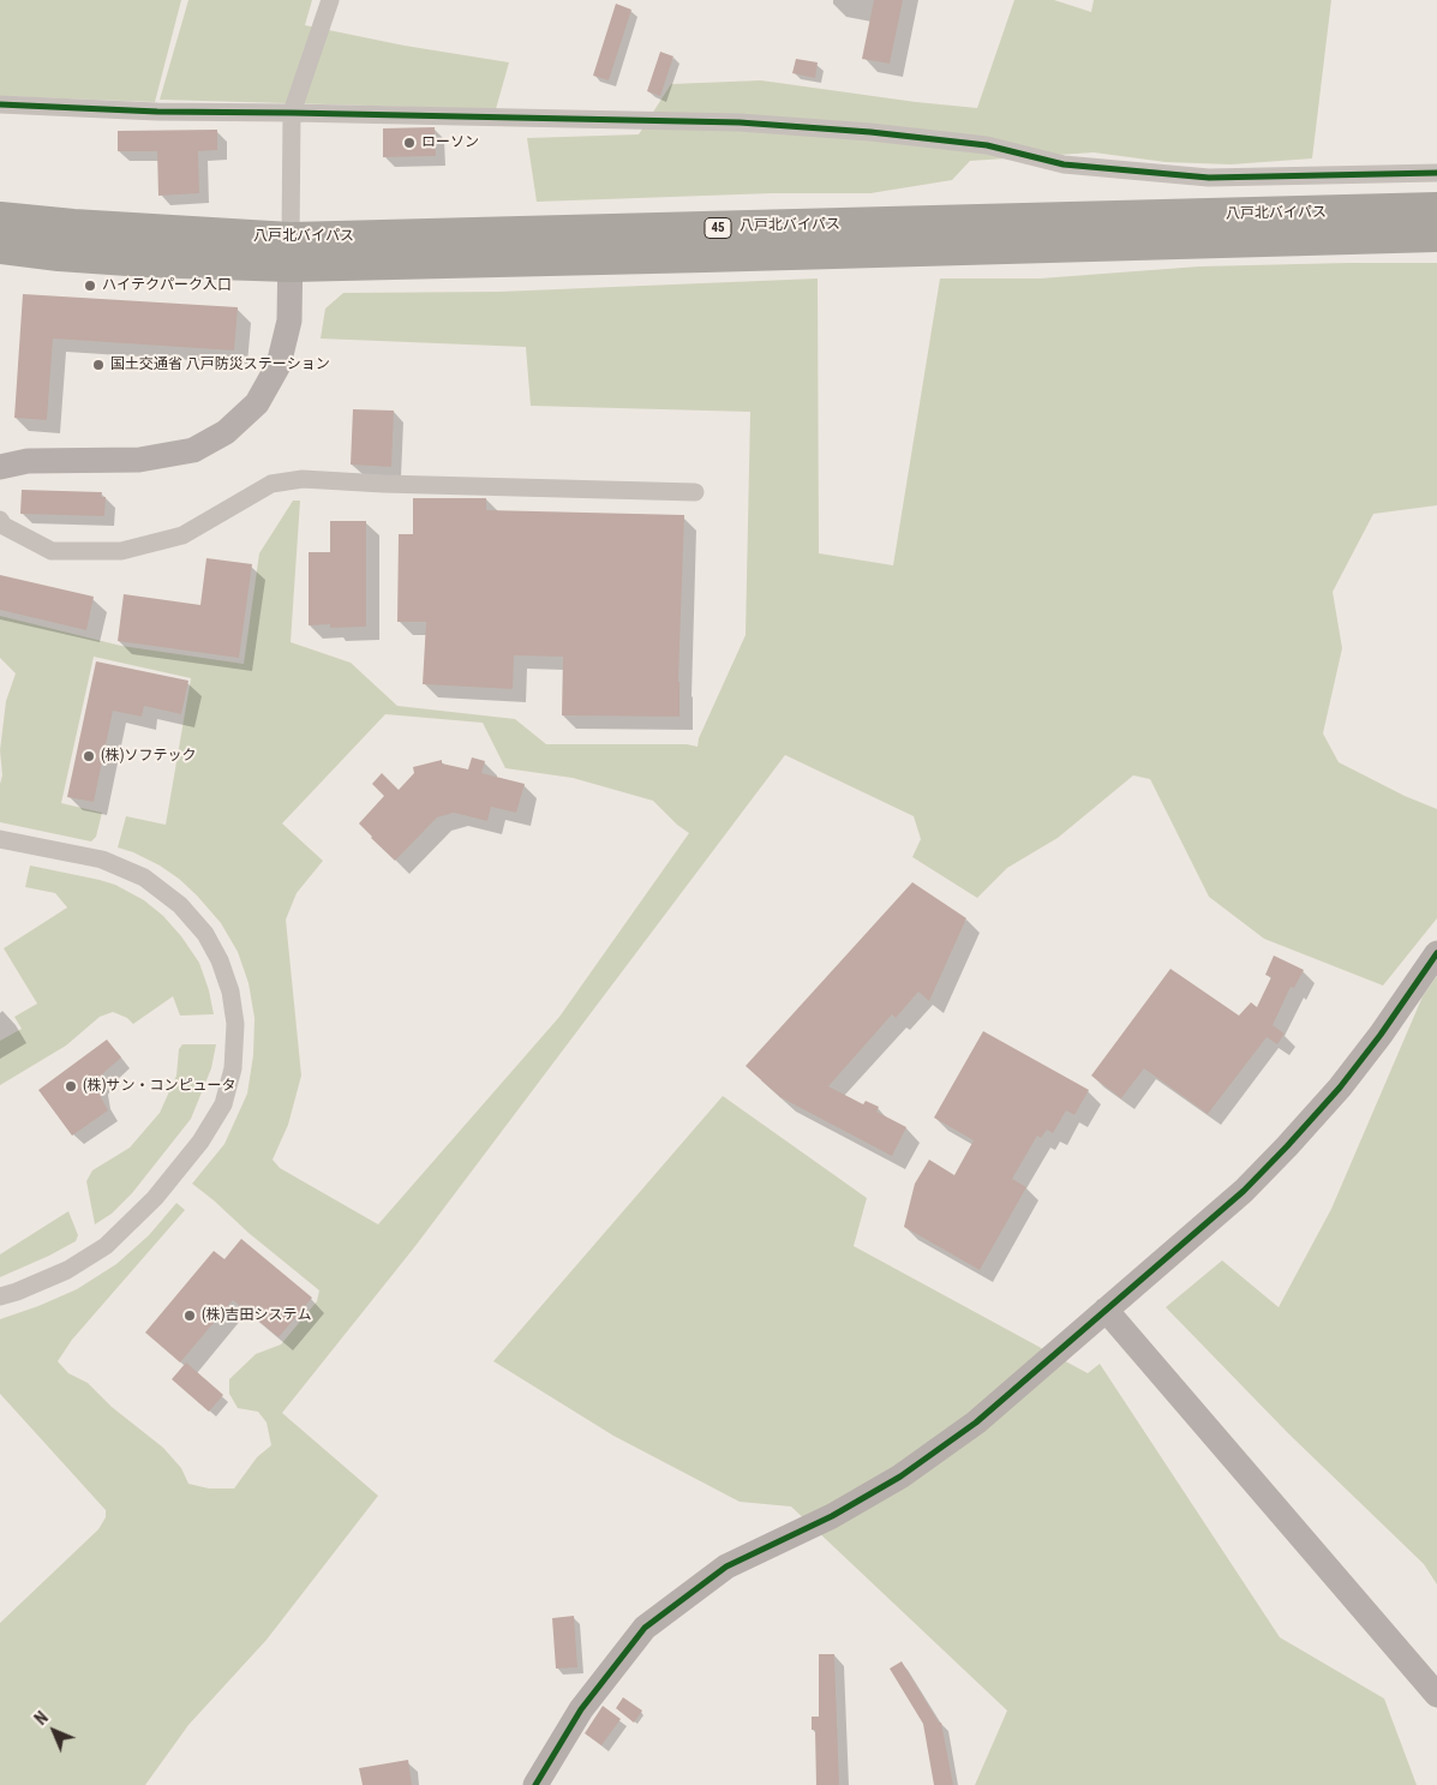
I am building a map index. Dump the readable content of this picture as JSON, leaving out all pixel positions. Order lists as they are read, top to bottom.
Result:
{
  "streets": {
    "highway": ["八戸北バイパス", "45"]
  },
  "places": [
    "ローソン",
    "ハイテクパーク入口",
    "国土交通省 八戸防災ステーション",
    "(株)ソフテック",
    "(株)サン・コンピュータ",
    "(株)吉田システム"
  ],
  "north": "top left"
}
